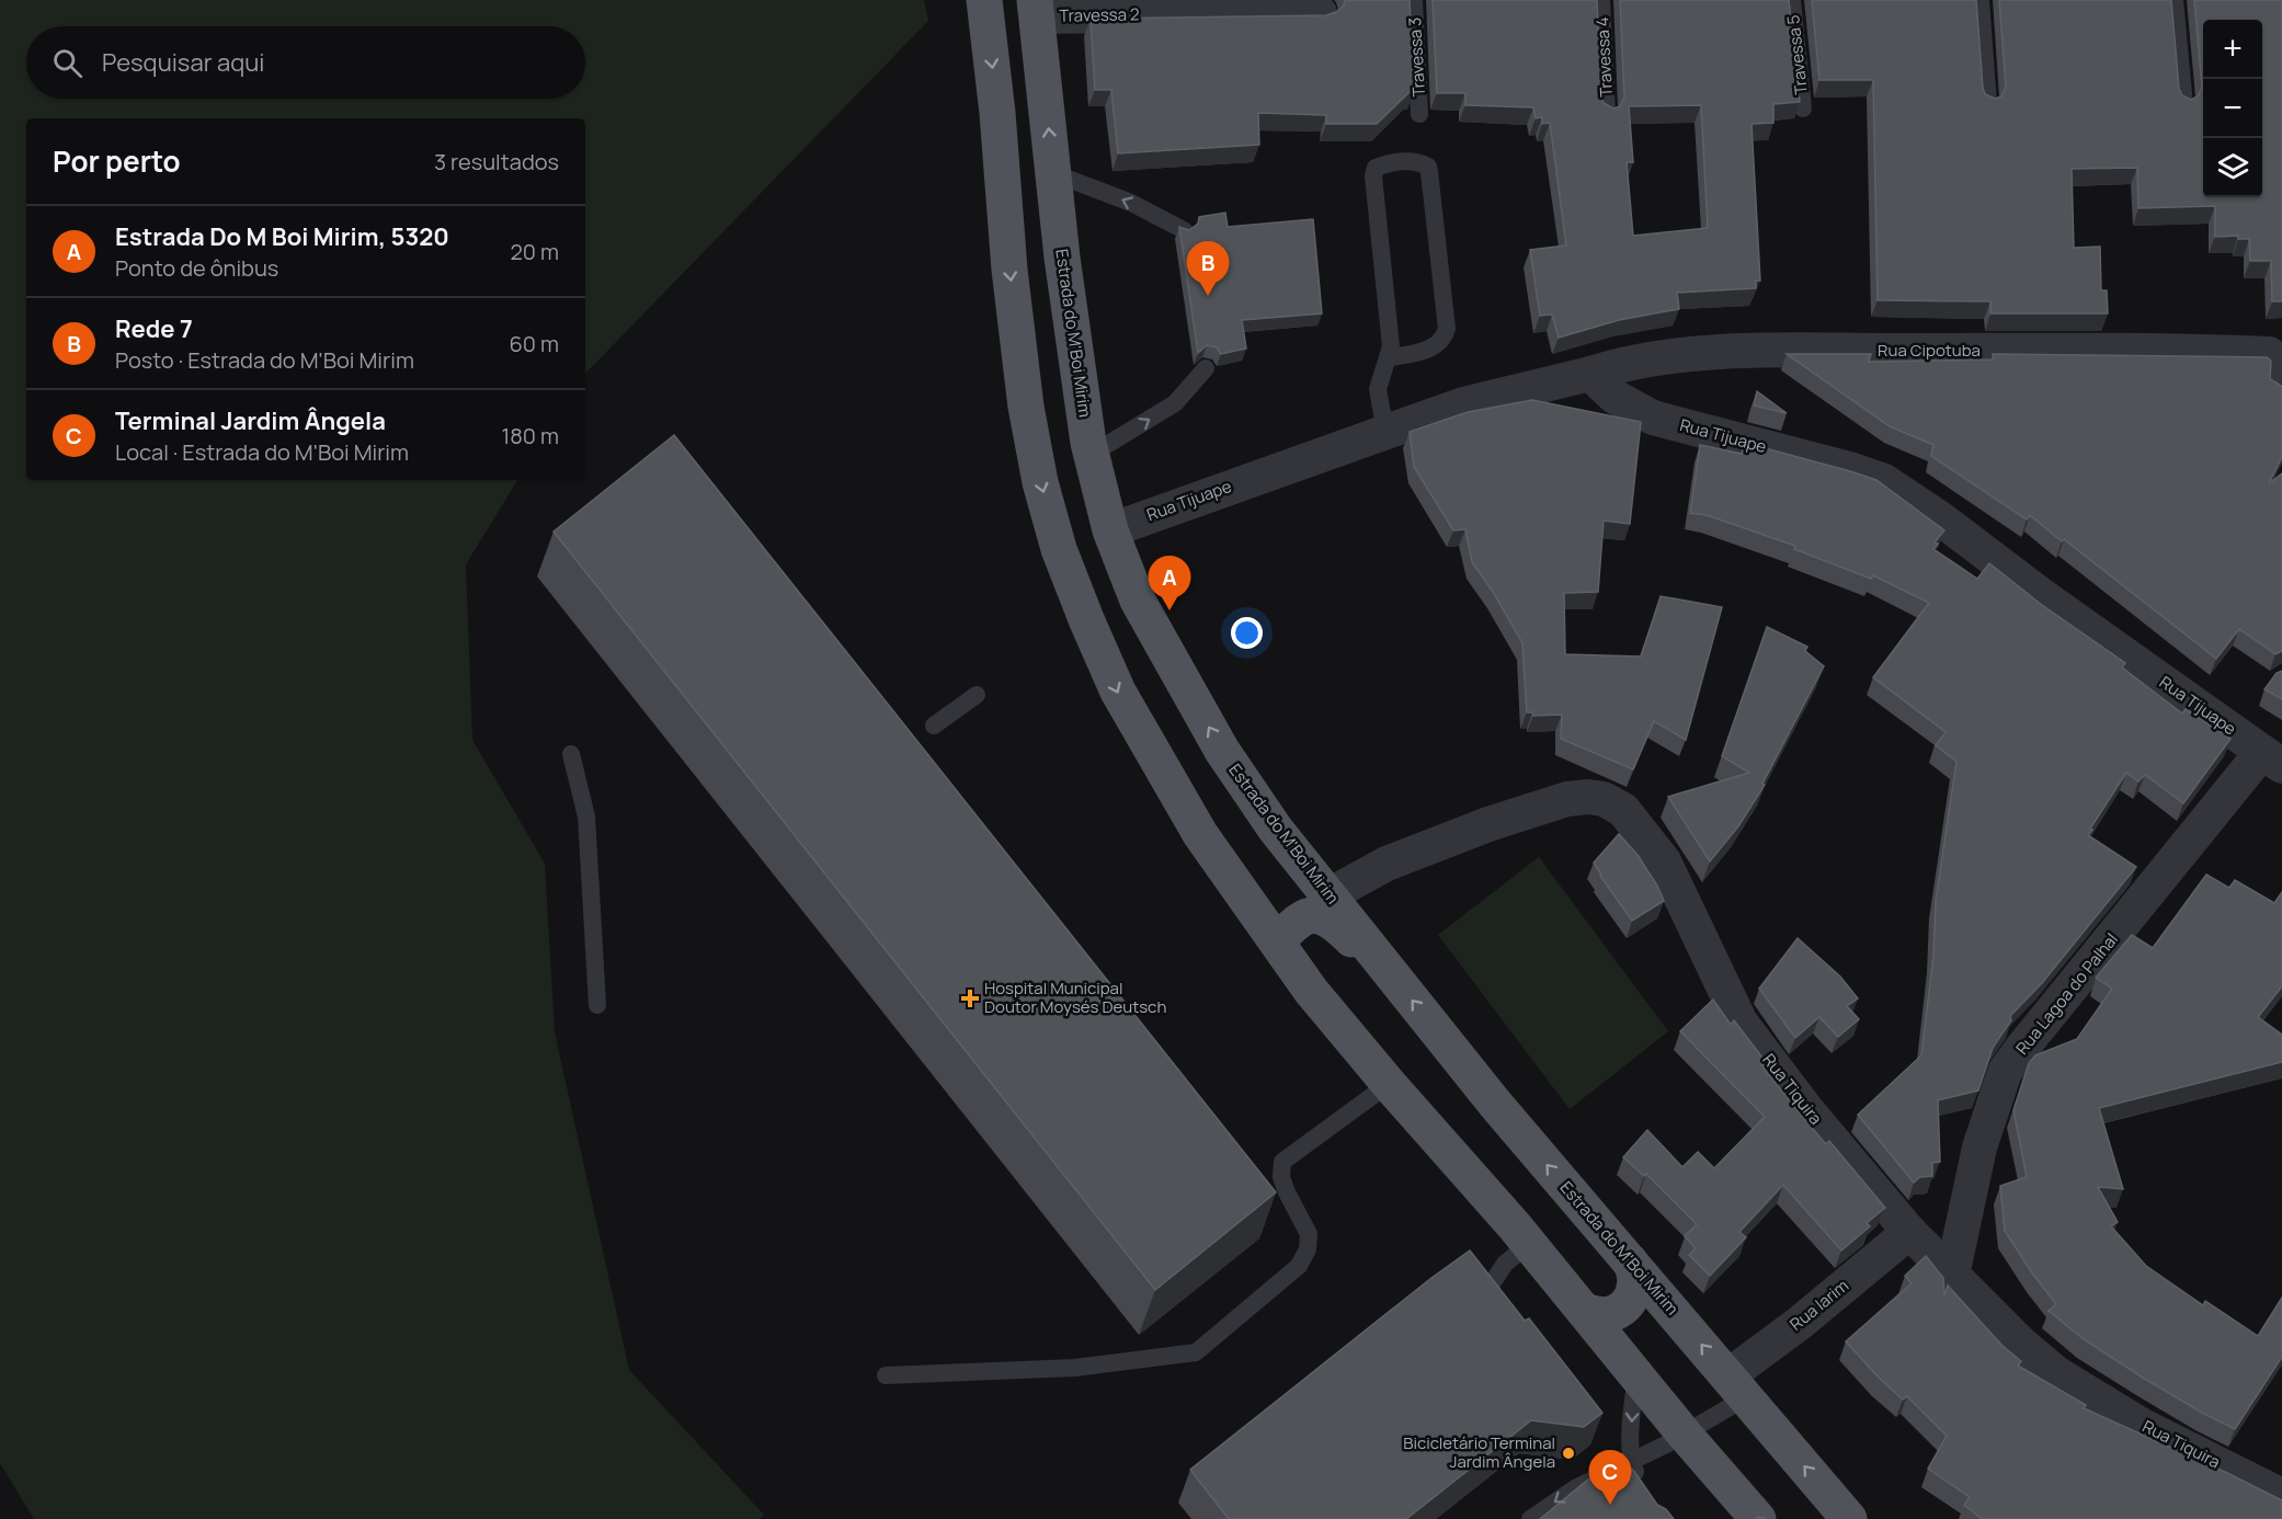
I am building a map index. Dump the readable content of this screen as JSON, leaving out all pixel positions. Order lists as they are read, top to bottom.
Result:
{
  "streets": {
    "main road": ["Estrada do M'Boi Mirim"],
    "street": [
      "Travessa 2",
      "Rua Cipotuba",
      "Rua Tijuape",
      "Rua Lagoa do Palhal",
      "Rua Tiquira",
      "Rua Iarim"
    ],
    "lane": ["Travessa 5", "Travessa 3", "Travessa 4"]
  },
  "crossings": [
    ["Travessa 2", "Estrada do M'Boi Mirim"],
    ["Estrada do M'Boi Mirim", "Rua Tijuape"],
    ["Estrada do M'Boi Mirim", "Rua Tiquira"],
    ["Estrada do M'Boi Mirim", "Rua Iarim"],
    ["Rua Cipotuba", "Rua Tijuape"],
    ["Rua Tijuape", "Rua Lagoa do Palhal"],
    ["Rua Lagoa do Palhal", "Rua Tiquira"],
    ["Rua Tiquira", "Rua Iarim"]
  ],
  "places": {
    "health": ["Hospital Municipal Doutor Moysés Deutsch"],
    "other": ["Bicicletário Terminal Jardim Ângela"]
  },
  "page": {
    "map_buttons": ["+", "−"],
    "search": "Pesquisar aqui",
    "heading": ["Por perto", "3 resultados"],
    "list": [
      {
        "mark": "A",
        "name": "Estrada Do M Boi Mirim, 5320",
        "note": "Ponto de ônibus",
        "value": "20 m"
      },
      {
        "mark": "B",
        "name": "Rede 7",
        "note": "Posto · Estrada do M'Boi Mirim",
        "value": "60 m"
      },
      {
        "mark": "C",
        "name": "Terminal Jardim Ângela",
        "note": "Local · Estrada do M'Boi Mirim",
        "value": "180 m"
      }
    ],
    "pins": ["B", "A", "C"]
  }
}
